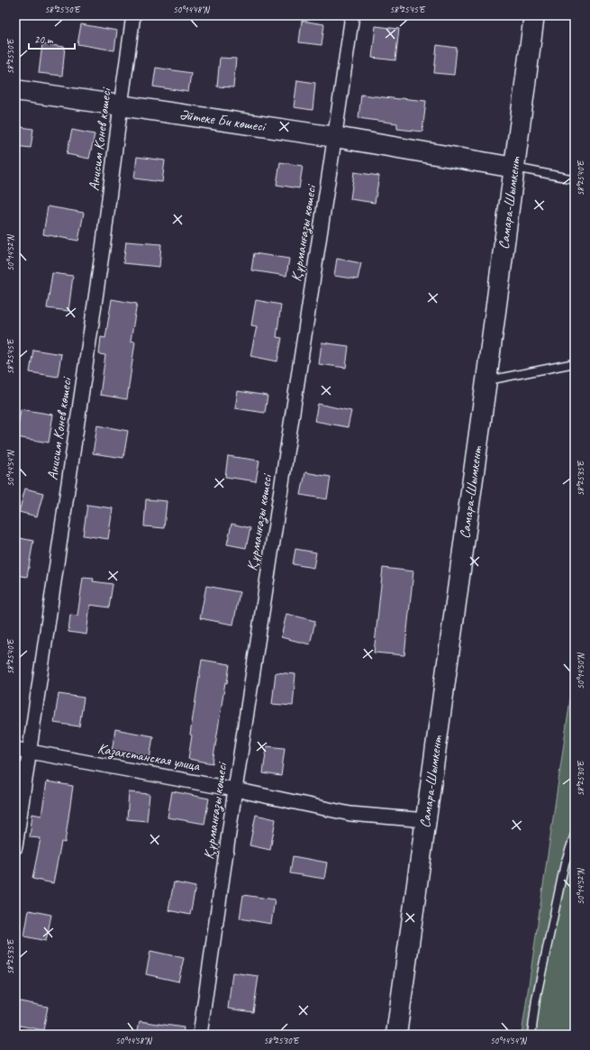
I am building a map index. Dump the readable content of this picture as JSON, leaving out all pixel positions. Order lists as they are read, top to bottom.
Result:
{
  "streets": {
    "main road": ["Әйтеке Би көшесі", "Самара-Шымкент"],
    "street": ["Анисим Конев көшесі", "Құрманғазы көшесі", "Казахстанская улица"]
  },
  "crossings": [
    ["Әйтеке Би көшесі", "Анисим Конев көшесі"],
    ["Әйтеке Би көшесі", "Самара-Шымкент"],
    ["Әйтеке Би көшесі", "Құрманғазы көшесі"],
    ["Анисим Конев көшесі", "Казахстанская улица"],
    ["Самара-Шымкент", "Казахстанская улица"],
    ["Құрманғазы көшесі", "Казахстанская улица"]
  ],
  "scale_bar": "20 m",
  "coordinates": [
    "58°25'50\"E",
    "50°14'48\"N",
    "58°25'45\"E",
    "58°25'40\"E",
    "50°14'52\"N",
    "50°14'54\"N",
    "58°25'35\"E",
    "50°14'50\"N",
    "58°25'30\"E",
    "50°14'58\"N"
  ]
}
